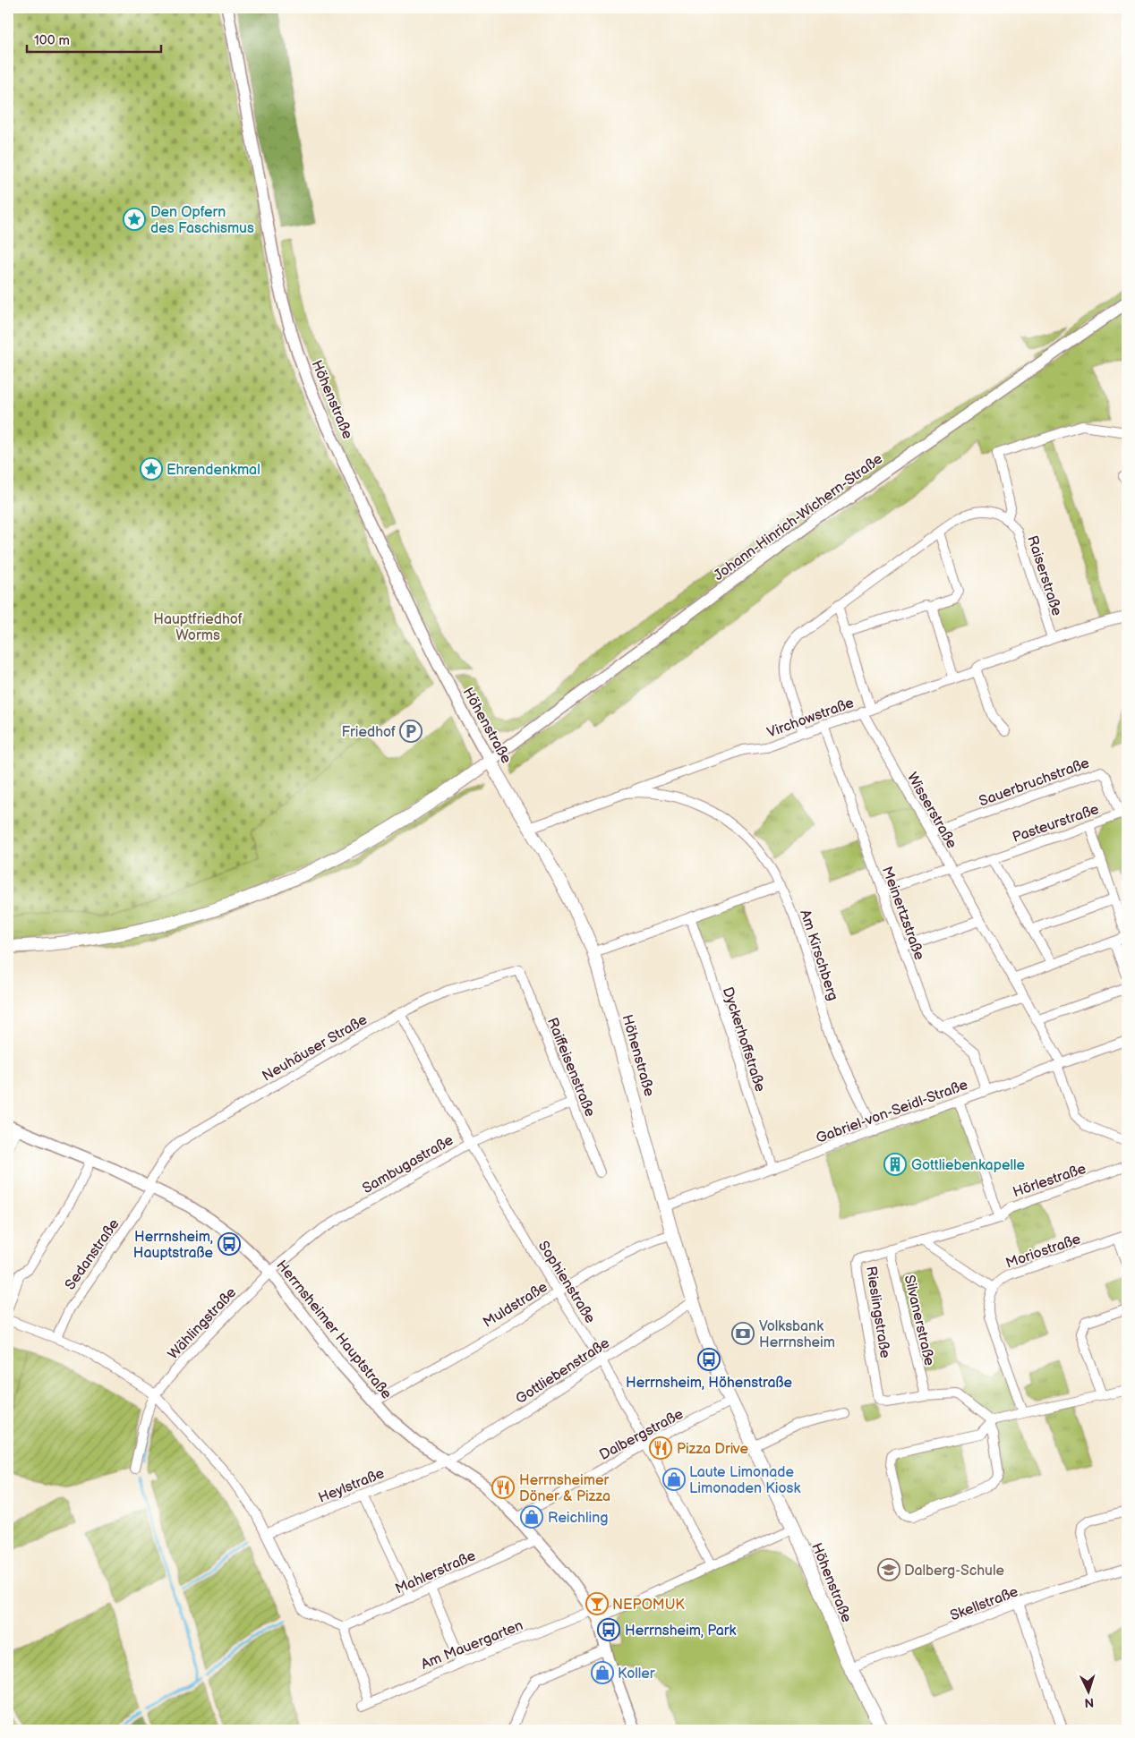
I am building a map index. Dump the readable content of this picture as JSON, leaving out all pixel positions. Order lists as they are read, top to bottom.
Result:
{
  "streets": {
    "main road": ["Höhenstraße"],
    "street": [
      "Johann-Hinrich-Wichern-Straße",
      "Raiserstraße",
      "Virchowstraße",
      "Sauerbruchstraße",
      "Wisserstraße",
      "Pasteurstraße",
      "Meinertzstraße",
      "Am Kirschberg",
      "Dyckerhoffstraße",
      "Neuhäuser Straße",
      "Raiffeisenstraße",
      "Gabriel-von-Seidl-Straße",
      "Sambugastraße",
      "Hörlestraße",
      "Moriostraße",
      "Sedanstraße",
      "Sophienstraße",
      "Muldstraße",
      "Rieslingstraße",
      "Silvanerstraße",
      "Wählingstraße",
      "Herrnsheimer Hauptstraße",
      "Gottliebenstraße",
      "Dalbergstraße",
      "Heylstraße",
      "Mahlerstraße",
      "Skellstraße",
      "Am Mauergarten"
    ]
  },
  "crossings": [
    ["Höhenstraße", "Johann-Hinrich-Wichern-Straße"],
    ["Höhenstraße", "Am Kirschberg"],
    ["Höhenstraße", "Gabriel-von-Seidl-Straße"],
    ["Höhenstraße", "Muldstraße"],
    ["Höhenstraße", "Gottliebenstraße"],
    ["Höhenstraße", "Dalbergstraße"],
    ["Höhenstraße", "Skellstraße"],
    ["Höhenstraße", "Am Mauergarten"],
    ["Raiserstraße", "Virchowstraße"],
    ["Virchowstraße", "Wisserstraße"],
    ["Virchowstraße", "Meinertzstraße"],
    ["Virchowstraße", "Am Kirschberg"],
    ["Sauerbruchstraße", "Wisserstraße"],
    ["Sauerbruchstraße", "Pasteurstraße"],
    ["Wisserstraße", "Pasteurstraße"],
    ["Wisserstraße", "Gabriel-von-Seidl-Straße"],
    ["Pasteurstraße", "Meinertzstraße"],
    ["Meinertzstraße", "Gabriel-von-Seidl-Straße"],
    ["Am Kirschberg", "Gabriel-von-Seidl-Straße"],
    ["Dyckerhoffstraße", "Gabriel-von-Seidl-Straße"],
    ["Neuhäuser Straße", "Raiffeisenstraße"],
    ["Neuhäuser Straße", "Sedanstraße"],
    ["Neuhäuser Straße", "Sophienstraße"],
    ["Neuhäuser Straße", "Herrnsheimer Hauptstraße"],
    ["Raiffeisenstraße", "Sambugastraße"],
    ["Gabriel-von-Seidl-Straße", "Hörlestraße"],
    ["Sambugastraße", "Sophienstraße"],
    ["Sambugastraße", "Wählingstraße"],
    ["Sambugastraße", "Herrnsheimer Hauptstraße"],
    ["Hörlestraße", "Rieslingstraße"],
    ["Sedanstraße", "Herrnsheimer Hauptstraße"],
    ["Sophienstraße", "Muldstraße"],
    ["Sophienstraße", "Gottliebenstraße"],
    ["Sophienstraße", "Dalbergstraße"],
    ["Sophienstraße", "Am Mauergarten"],
    ["Muldstraße", "Herrnsheimer Hauptstraße"],
    ["Rieslingstraße", "Silvanerstraße"],
    ["Wählingstraße", "Herrnsheimer Hauptstraße"],
    ["Herrnsheimer Hauptstraße", "Gottliebenstraße"],
    ["Herrnsheimer Hauptstraße", "Dalbergstraße"],
    ["Herrnsheimer Hauptstraße", "Heylstraße"],
    ["Herrnsheimer Hauptstraße", "Mahlerstraße"],
    ["Herrnsheimer Hauptstraße", "Am Mauergarten"],
    ["Gottliebenstraße", "Heylstraße"],
    ["Mahlerstraße", "Am Mauergarten"]
  ],
  "parks": ["Hauptfriedhof Worms"],
  "places": {
    "place": ["Den Opfern des Faschismus", "Ehrendenkmal"],
    "parking": ["Friedhof"],
    "building": ["Gottliebenkapelle"],
    "bus stop": ["Herrnsheim, Hauptstraße", "Herrnsheim, Höhenstraße", "Herrnsheim, Park"],
    "bank": ["Volksbank Herrnsheim"],
    "restaurant": ["Pizza Drive", "Herrnsheimer Döner & Pizza"],
    "shop": ["Laute Limonade Limonaden Kiosk", "Reichling", "Koller"],
    "school or university": ["Dalberg-Schule"],
    "bar": ["NEPOMUK"]
  },
  "scale_bar": "100 m",
  "north": "bottom"
}
